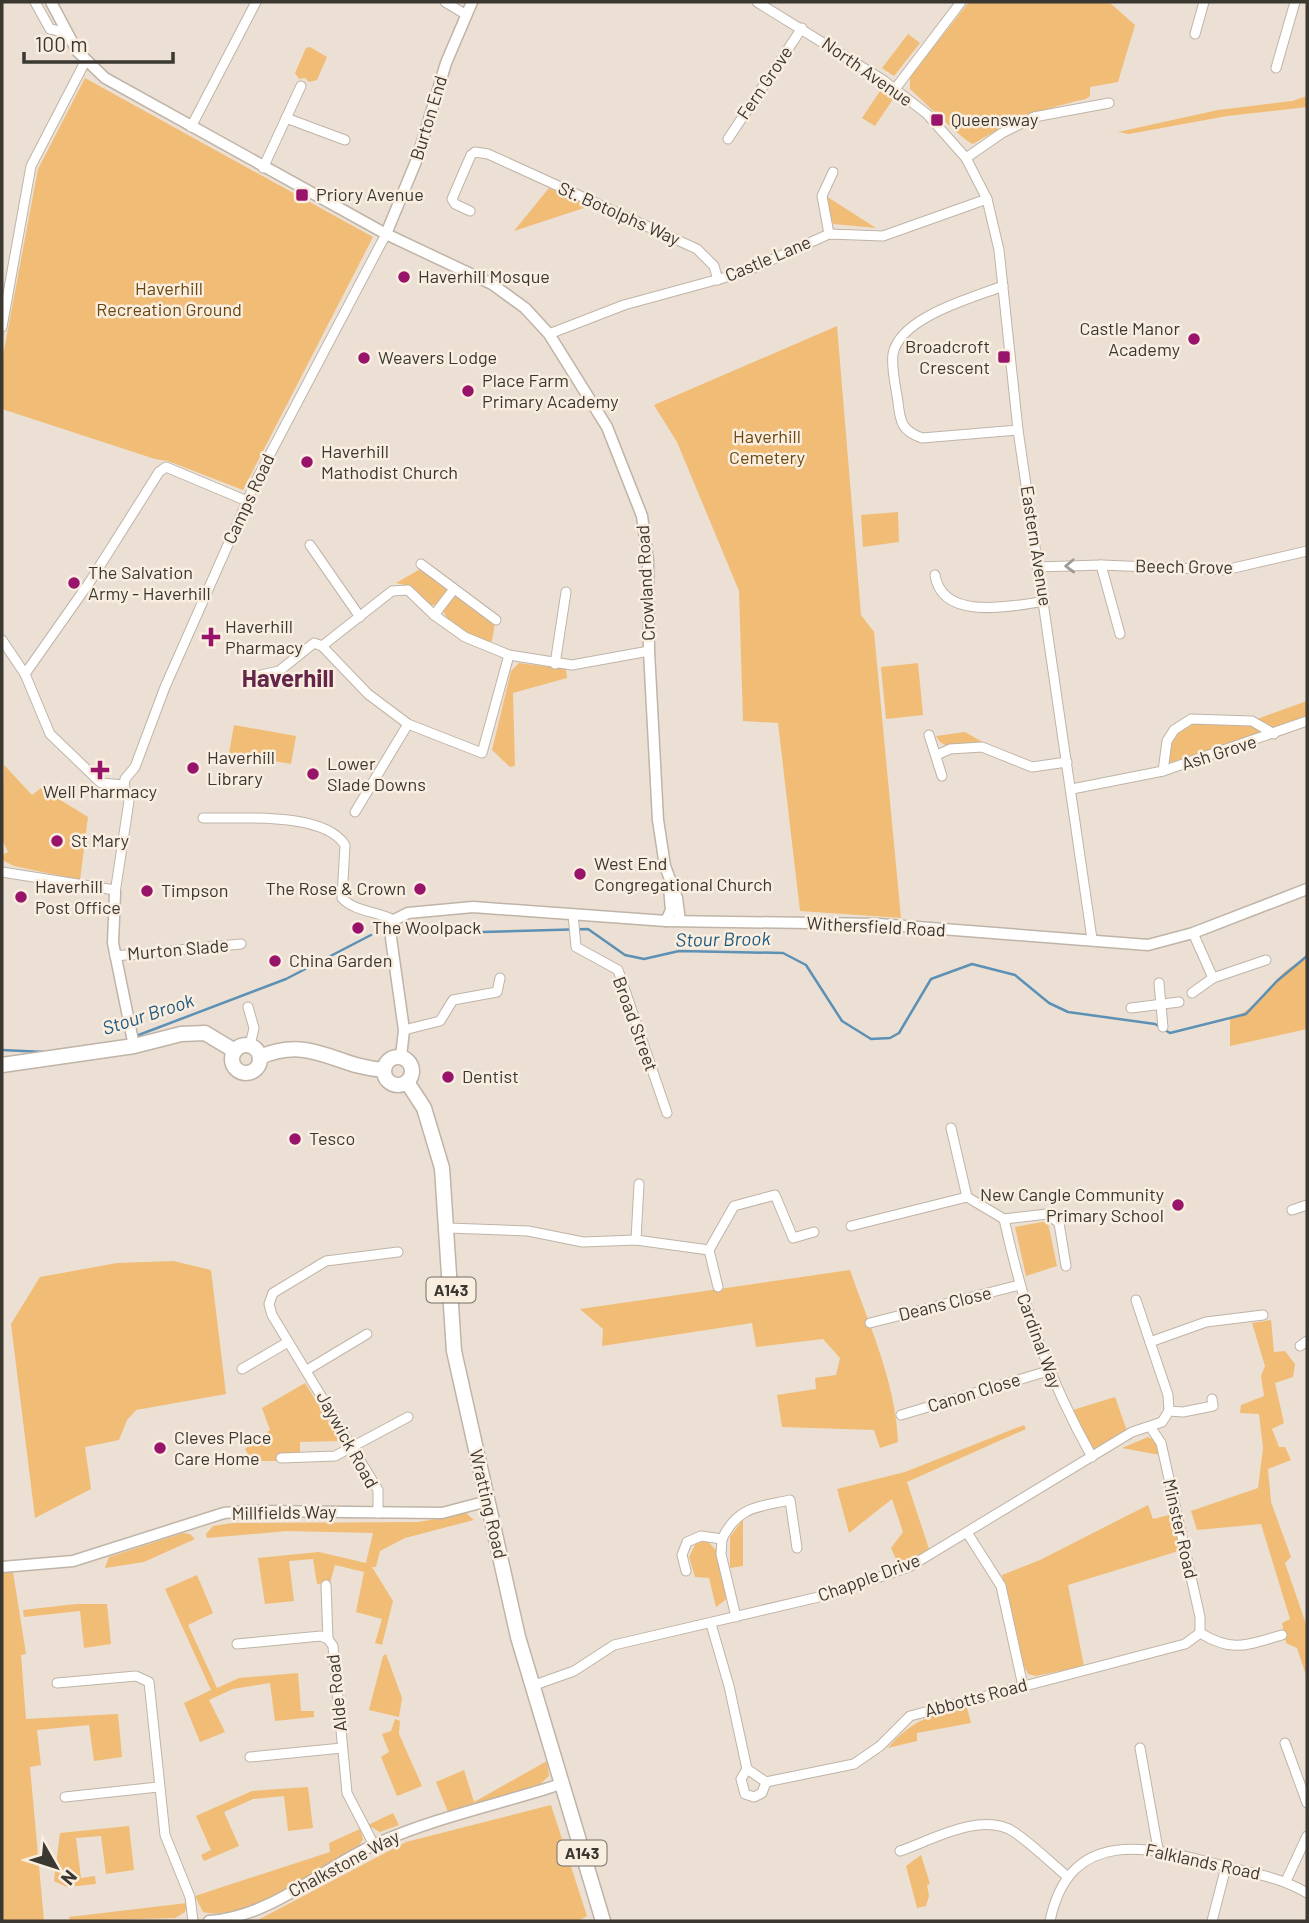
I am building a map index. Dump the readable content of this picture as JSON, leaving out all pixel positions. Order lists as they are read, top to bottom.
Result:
{
  "streets": {
    "main road": ["A143", "Wratting Road"],
    "street": [
      "North Avenue",
      "Fern Grove",
      "Burton End",
      "St. Botolphs Way",
      "Castle Lane",
      "Camps Road",
      "Eastern Avenue",
      "Beech Grove",
      "Crowland Road",
      "Ash Grove",
      "Withersfield Road",
      "Murton Slade",
      "Broad Street",
      "Deans Close",
      "Cardinal Way",
      "Canon Close",
      "Jaywick Road",
      "Millfields Way",
      "Minster Road",
      "Chapple Drive",
      "Alde Road",
      "Abbotts Road",
      "Falklands Road",
      "Chalkstone Way"
    ]
  },
  "crossings": [
    ["North Avenue", "Fern Grove"],
    ["North Avenue", "Eastern Avenue"],
    ["Burton End", "Camps Road"],
    ["Burton End", "Crowland Road"],
    ["St. Botolphs Way", "Castle Lane"],
    ["Castle Lane", "Eastern Avenue"],
    ["Castle Lane", "Crowland Road"],
    ["Camps Road", "Crowland Road"],
    ["Eastern Avenue", "Beech Grove"],
    ["Eastern Avenue", "Ash Grove"],
    ["Eastern Avenue", "Withersfield Road"],
    ["Crowland Road", "Withersfield Road"],
    ["Withersfield Road", "Broad Street"],
    ["Deans Close", "Cardinal Way"],
    ["Cardinal Way", "Canon Close"],
    ["Cardinal Way", "Chapple Drive"],
    ["Jaywick Road", "Millfields Way"],
    ["Wratting Road", "Millfields Way"],
    ["Wratting Road", "Chapple Drive"],
    ["Wratting Road", "Chalkstone Way"],
    ["Minster Road", "Chapple Drive"],
    ["Minster Road", "Abbotts Road"],
    ["Alde Road", "Chalkstone Way"]
  ],
  "districts": ["Haverhill"],
  "water": ["Stour Brook"],
  "parks": ["Haverhill Recreation Ground", "Haverhill Cemetery"],
  "places": {
    "transit": ["Queensway", "Priory Avenue", "Broadcroft Crescent"],
    "other": [
      "Haverhill Mosque",
      "Castle Manor Academy",
      "Weavers Lodge",
      "Place Farm Primary Academy",
      "Haverhill Mathodist Church",
      "The Salvation Army - Haverhill",
      "Haverhill Library",
      "Lower Slade Downs",
      "St Mary",
      "West End Congregational Church",
      "The Rose & Crown",
      "Timpson",
      "Haverhill Post Office",
      "The Woolpack",
      "China Garden",
      "Dentist",
      "Tesco",
      "New Cangle Community Primary School",
      "Cleves Place Care Home"
    ],
    "health": ["Haverhill Pharmacy", "Well Pharmacy"]
  },
  "scale_bar": "100 m",
  "north": "bottom right"
}
